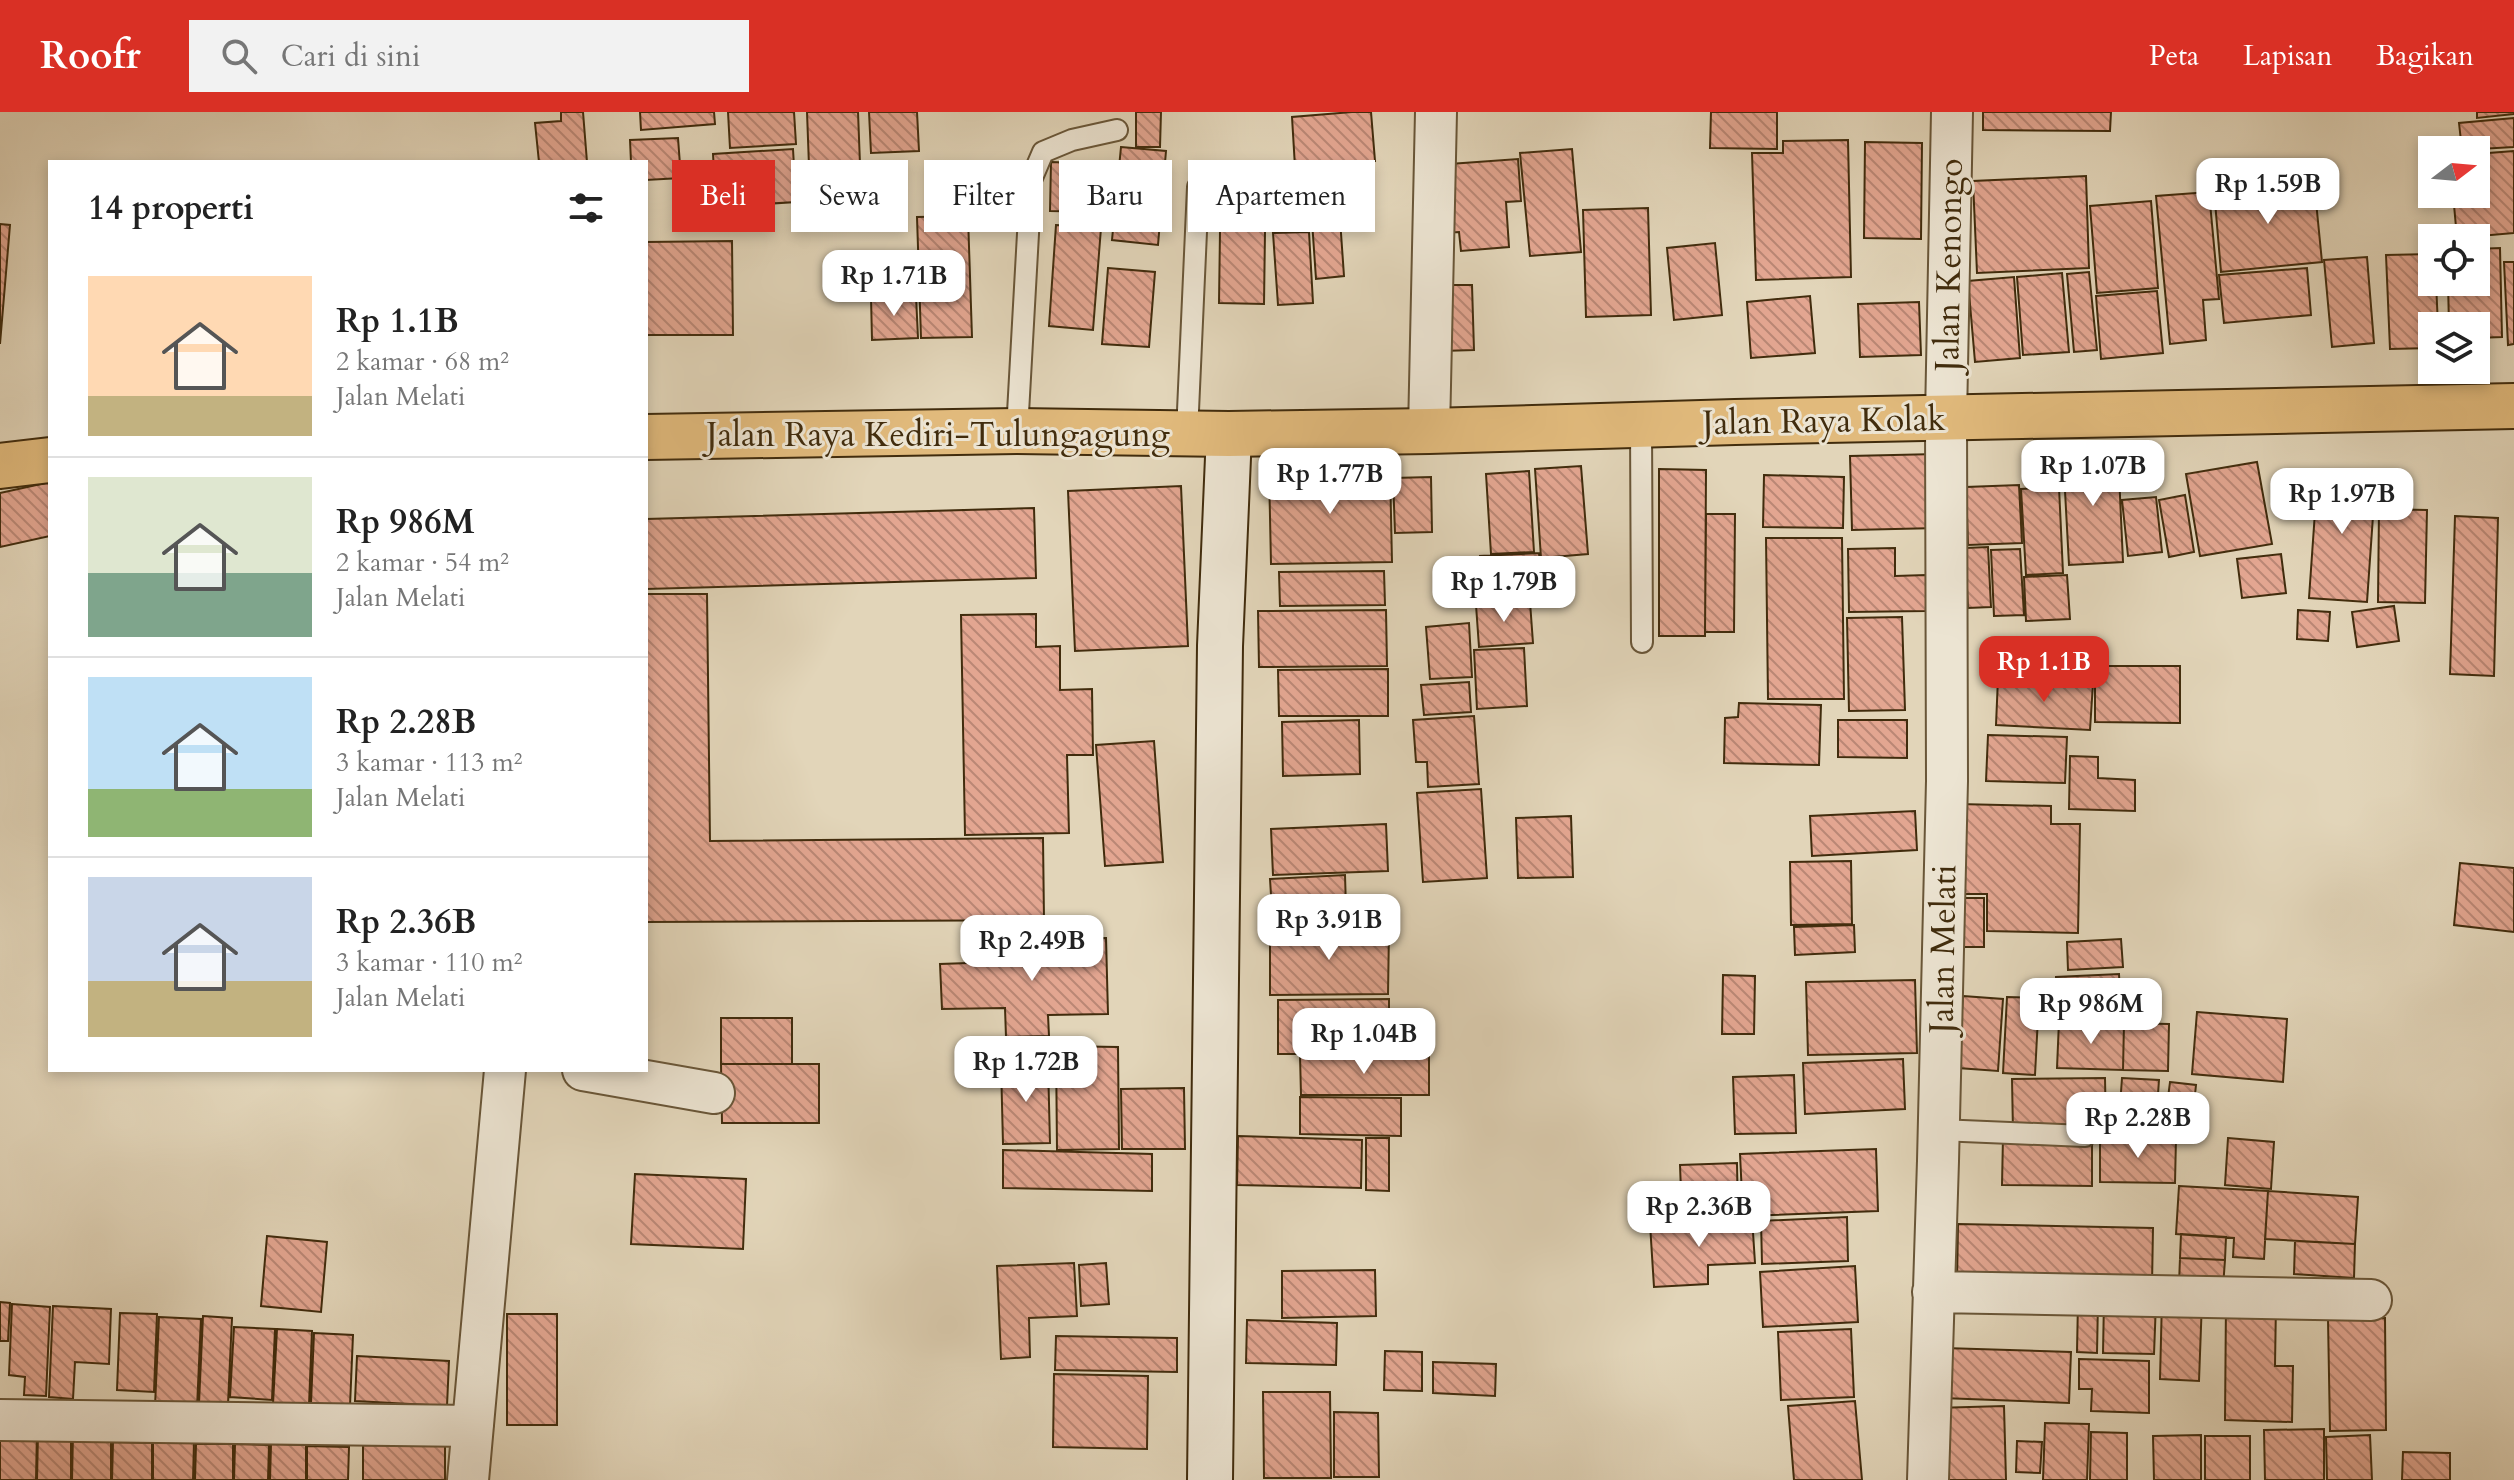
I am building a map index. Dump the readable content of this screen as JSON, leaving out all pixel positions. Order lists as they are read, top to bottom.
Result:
{
  "streets": {
    "highway": ["Jalan Raya Kolak", "Jalan Raya Kediri-Tulungagung"],
    "street": ["Jalan Kenongo", "Jalan Melati"]
  },
  "crossings": [
    ["Jalan Kenongo", "Jalan Raya Kolak"],
    ["Jalan Kenongo", "Jalan Melati"],
    ["Jalan Raya Kolak", "Jalan Raya Kediri-Tulungagung"],
    ["Jalan Raya Kolak", "Jalan Melati"]
  ],
  "north": "right",
  "page": {
    "header": "Roofr",
    "search": "Cari di sini",
    "nav": ["Peta", "Lapisan", "Bagikan"],
    "price": [
      "Rp 1.59B",
      "Rp 1.71B",
      "Rp 1.07B",
      "Rp 1.77B",
      "Rp 1.97B",
      "Rp 1.79B",
      "Rp 1.1B",
      "Rp 3.91B",
      "Rp 2.49B",
      "Rp 986M",
      "Rp 1.04B",
      "Rp 1.72B",
      "Rp 2.28B",
      "Rp 2.36B"
    ],
    "chip": [
      "Beli",
      "Sewa",
      "Filter",
      "Baru",
      "Apartemen"
    ],
    "heading": "14 properti",
    "list": [
      {
        "name": "Rp 1.1B",
        "note": "2 kamar · 68 m² · Jalan Melati"
      },
      {
        "name": "Rp 986M",
        "note": "2 kamar · 54 m² · Jalan Melati"
      },
      {
        "name": "Rp 2.28B",
        "note": "3 kamar · 113 m² · Jalan Melati"
      },
      {
        "name": "Rp 2.36B",
        "note": "3 kamar · 110 m² · Jalan Melati"
      }
    ]
  }
}
